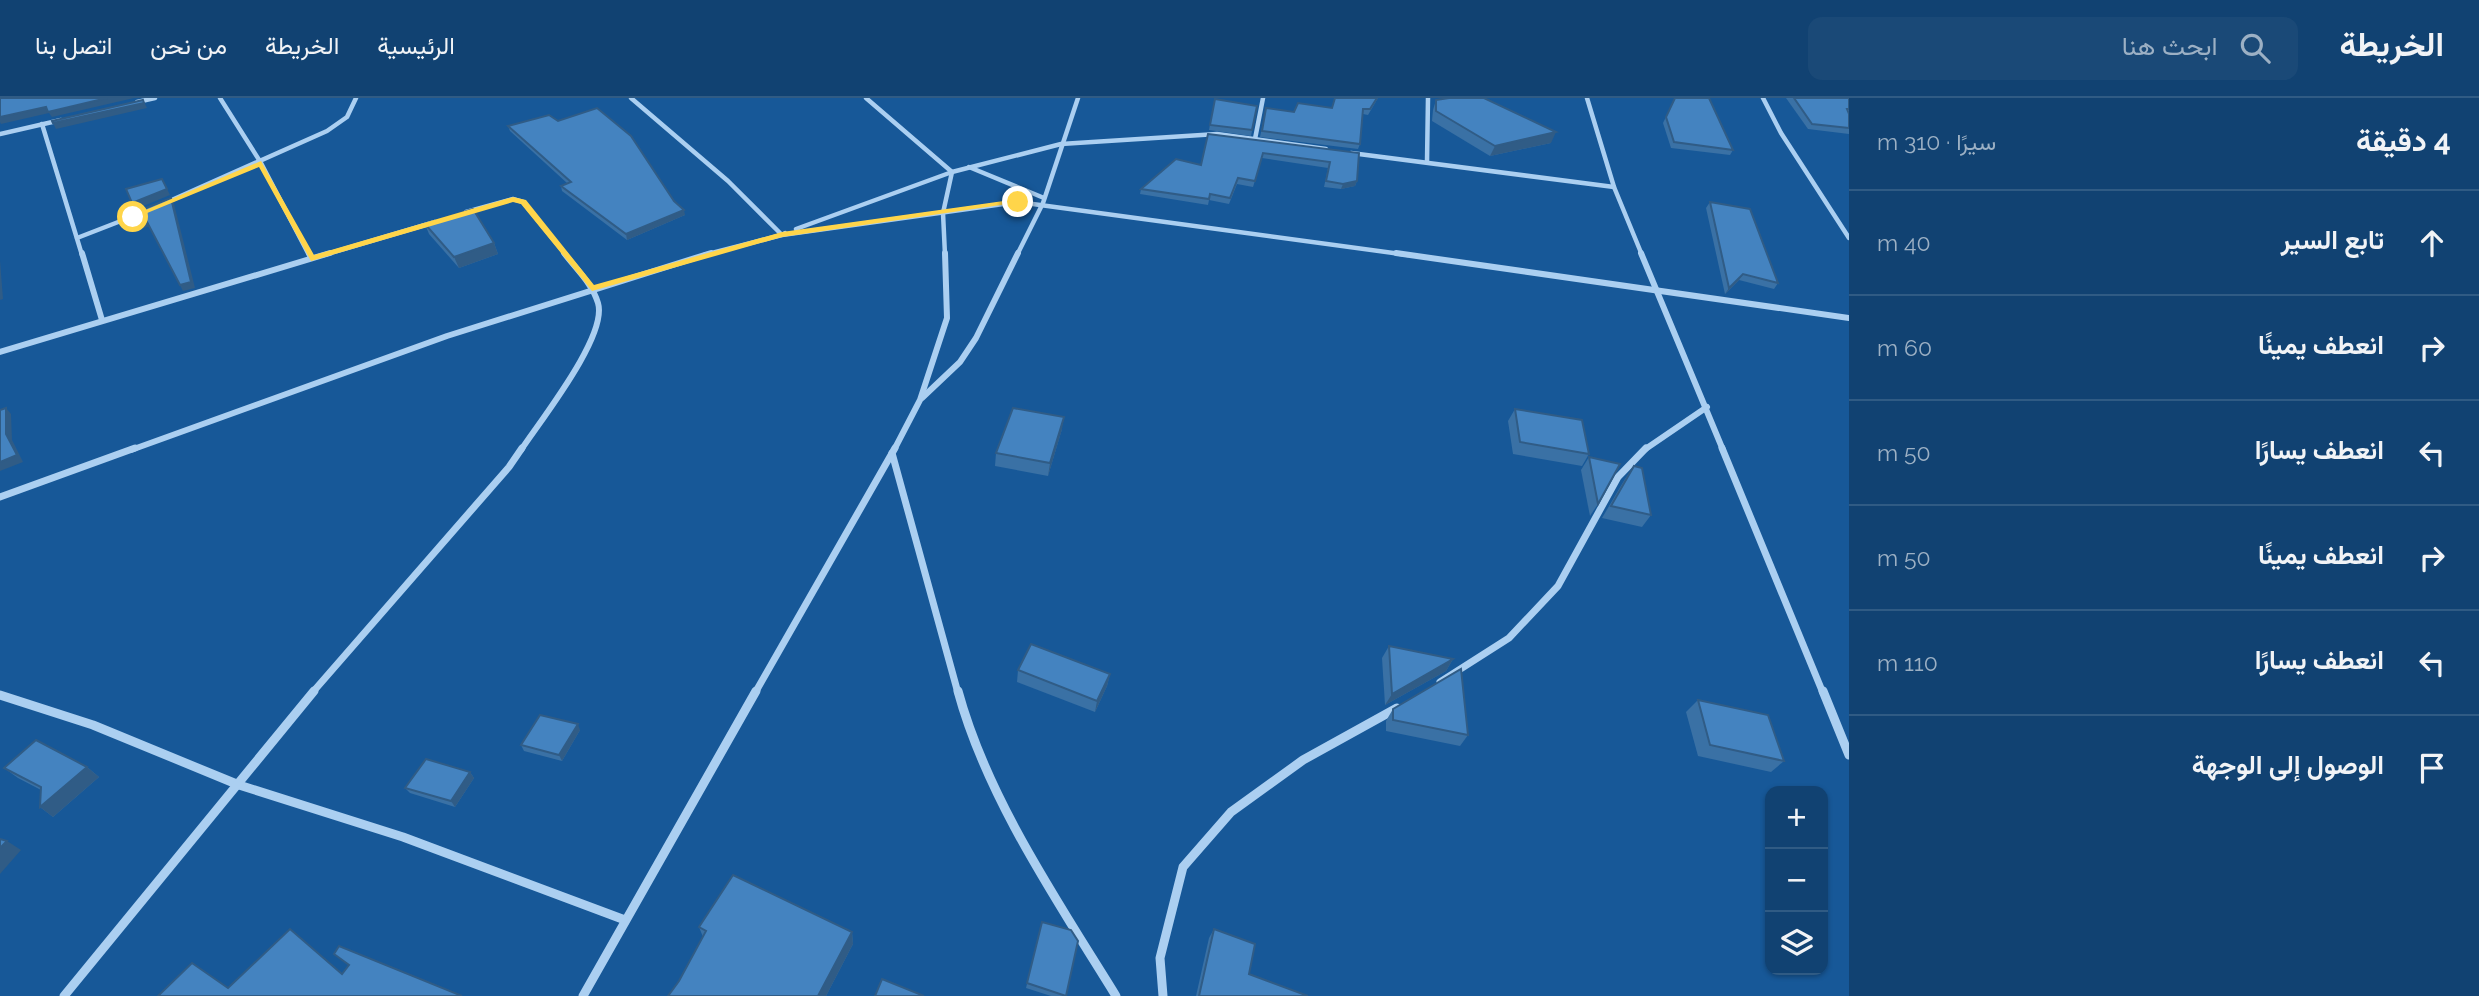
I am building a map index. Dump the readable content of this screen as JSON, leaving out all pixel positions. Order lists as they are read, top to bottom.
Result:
{
  "page": {
    "header": "الخريطة",
    "search": "ابحث هنا",
    "nav": [
      "الرئيسية",
      "الخريطة",
      "من نحن",
      "اتصل بنا"
    ],
    "heading": ["4 دقيقة", "سيرًا · 310 m"],
    "list": [
      ["تابع السير", "40 m"],
      ["انعطف يمينًا", "60 m"],
      ["انعطف يسارًا", "50 m"],
      ["انعطف يمينًا", "50 m"],
      ["انعطف يسارًا", "110 m"],
      "الوصول إلى الوجهة"
    ],
    "map_buttons": ["+", "−"]
  }
}
